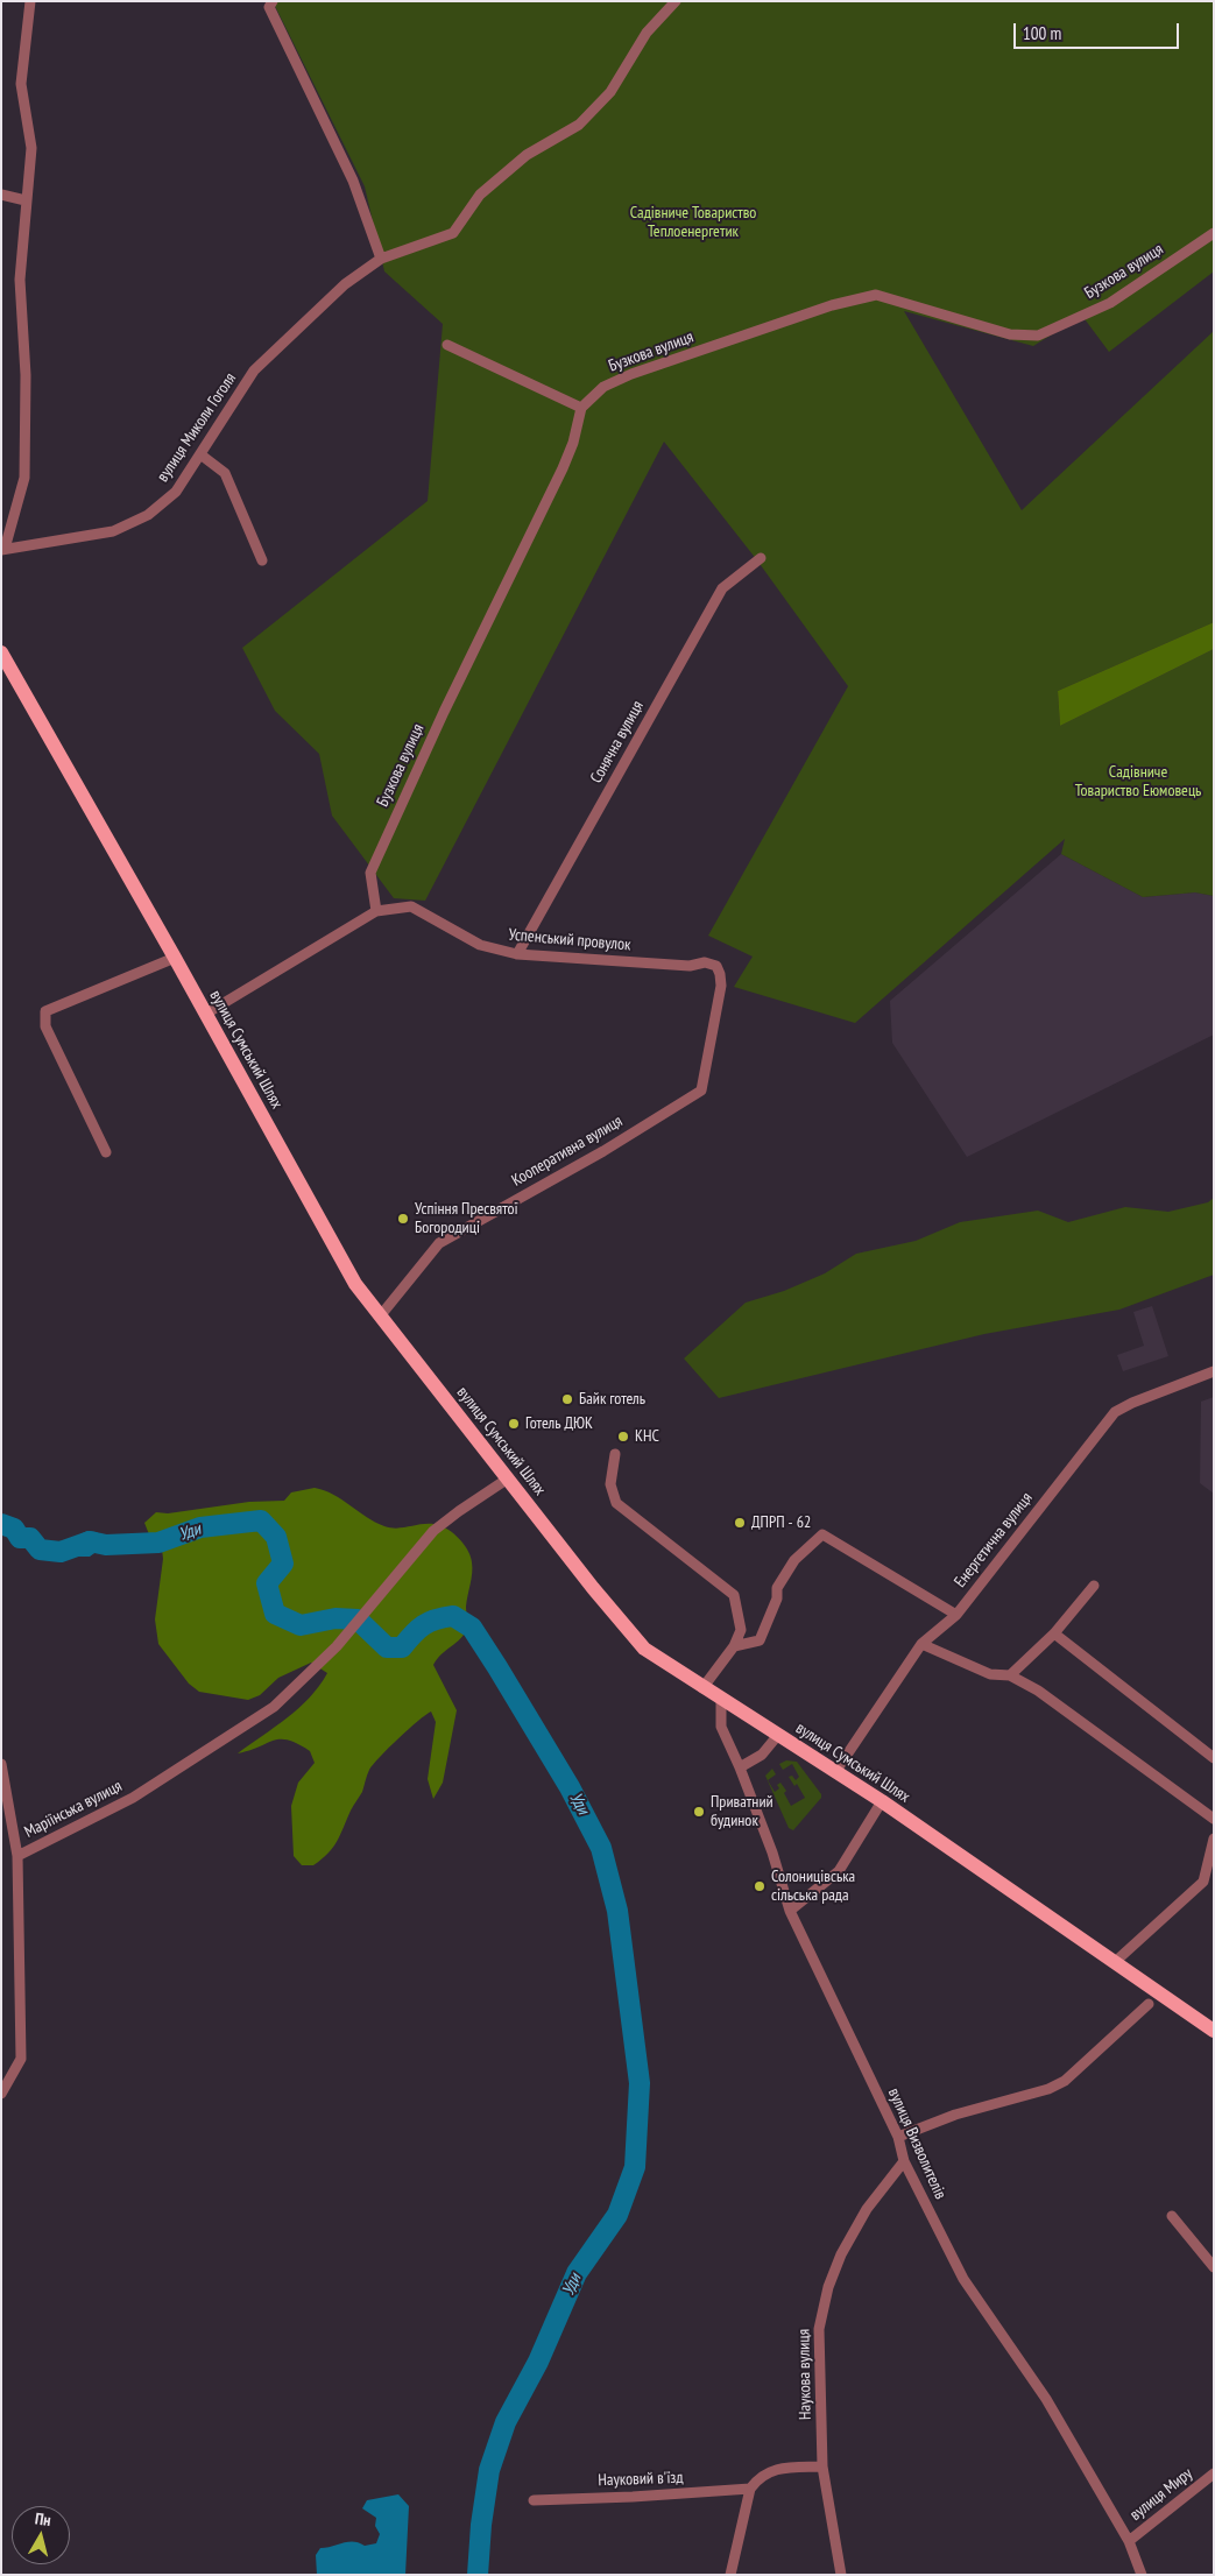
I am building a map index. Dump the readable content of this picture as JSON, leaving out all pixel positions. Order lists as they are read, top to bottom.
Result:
{
  "streets": {
    "main road": ["вулиця Сумський Шлях"],
    "street": [
      "Бузкова вулиця",
      "вулиця Миколи Гоголя",
      "Сонячна вулиця",
      "Успенський провулок",
      "Кооперативна вулиця",
      "Енергетична вулиця",
      "Маріїнська вулиця",
      "вулиця Визволителів",
      "Наукова вулиця",
      "Науковий в'їзд",
      "вулиця Миру"
    ]
  },
  "crossings": [
    ["Бузкова вулиця", "Успенський провулок"],
    ["Сонячна вулиця", "Успенський провулок"],
    ["Успенський провулок", "Кооперативна вулиця"],
    ["вулиця Сумський Шлях", "Кооперативна вулиця"],
    ["вулиця Сумський Шлях", "Енергетична вулиця"],
    ["вулиця Сумський Шлях", "Маріїнська вулиця"],
    ["вулиця Сумський Шлях", "вулиця Визволителів"],
    ["вулиця Визволителів", "Наукова вулиця"],
    ["вулиця Визволителів", "вулиця Миру"]
  ],
  "water": ["Уди"],
  "parks": ["Садівниче Товариство Теплоенергетик", "Садівниче Товариство Еюмовець"],
  "places": [
    "Успіння Пресвятої Богородиці",
    "Байк готель",
    "Готель ДЮК",
    "КНС",
    "ДПРП - 62",
    "Приватний будинок",
    "Солоницівська сільська рада"
  ],
  "scale_bar": "100 m",
  "north": "top"
}
